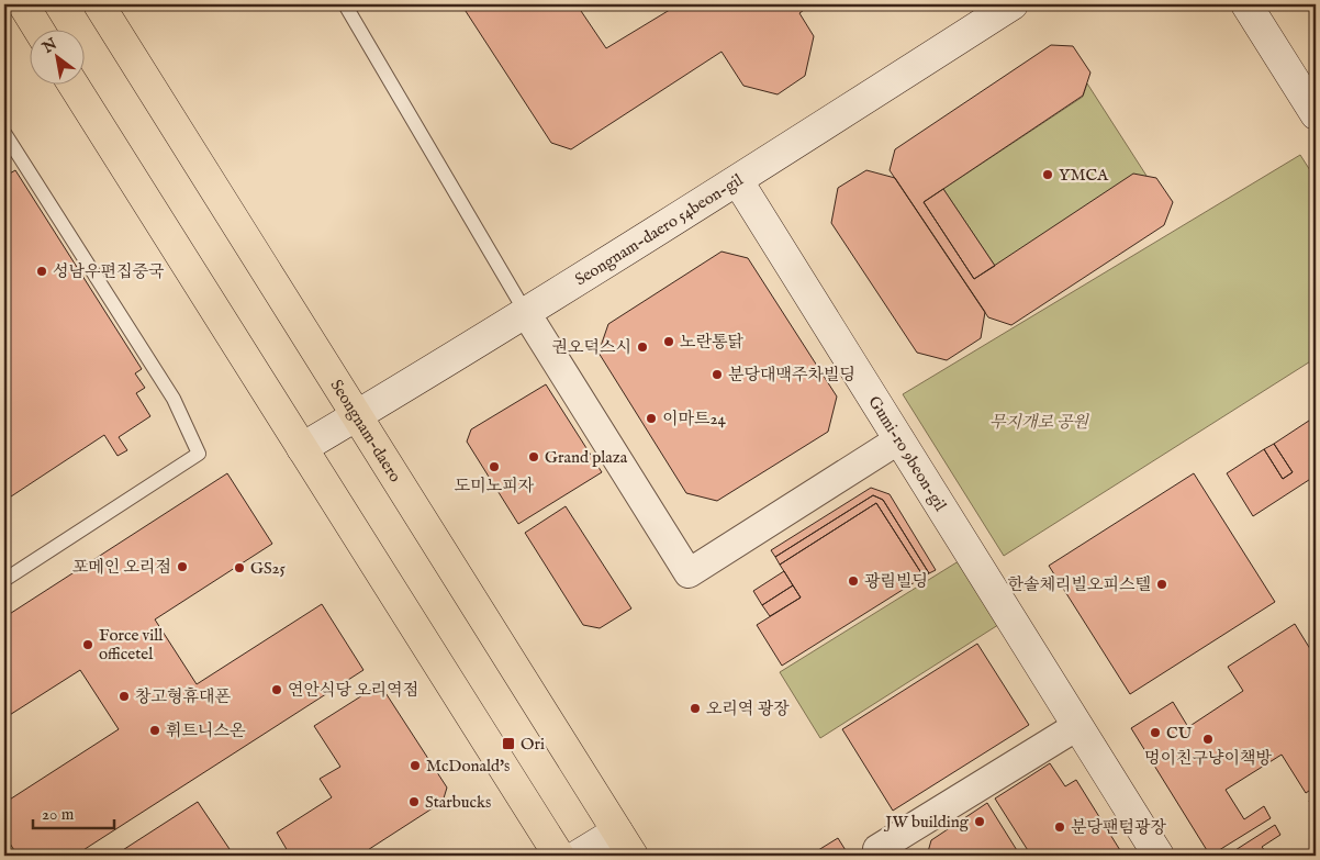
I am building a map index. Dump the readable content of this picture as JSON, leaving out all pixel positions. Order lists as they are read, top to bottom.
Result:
{
  "streets": {
    "main road": ["Seongnam-daero"],
    "street": ["Seongnam-daero 54beon-gil", "Gumi-ro 9beon-gil"]
  },
  "crossings": [
    ["Seongnam-daero 54beon-gil", "Seongnam-daero"],
    ["Seongnam-daero 54beon-gil", "Gumi-ro 9beon-gil"]
  ],
  "parks": ["무지개로 공원"],
  "places": {
    "other": [
      "YMCA",
      "성남우편집중국",
      "노란통닭",
      "권오덕스시",
      "분당대맥주차빌딩",
      "이마트24",
      "Grand plaza",
      "도미노피자",
      "포메인 오리점",
      "GS25",
      "광림빌딩",
      "한솔체리빌오피스텔",
      "Force vill officetel",
      "연안식당 오리역점",
      "창고형휴대폰",
      "오리역 광장",
      "휘트니스온",
      "CU",
      "멍이친구냥이책방",
      "McDonald's",
      "Starbucks",
      "JW building",
      "분당팬텀광장"
    ],
    "transit": ["Ori"]
  },
  "scale_bar": "20 m",
  "north": "top left"
}
